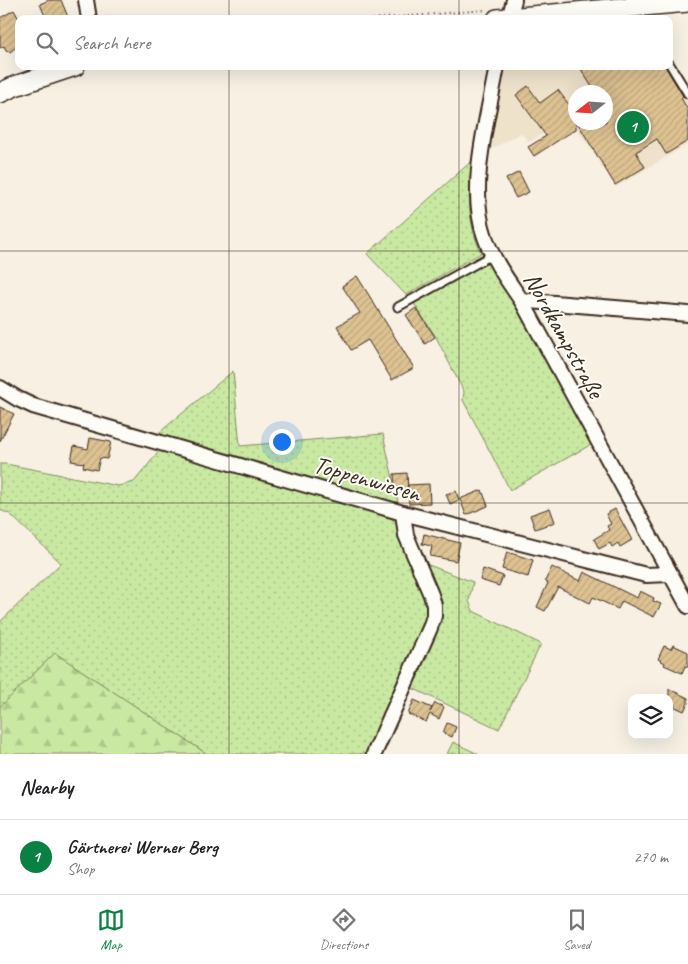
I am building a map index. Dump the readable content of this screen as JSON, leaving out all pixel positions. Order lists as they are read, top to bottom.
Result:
{
  "streets": {
    "street": ["Nordkampstraße", "Toppenwiesen"]
  },
  "crossings": [
    ["Nordkampstraße", "Toppenwiesen"]
  ],
  "north": "left",
  "page": {
    "search": "Search here",
    "pins": "1",
    "heading": "Nearby",
    "list": [
      {
        "mark": "1",
        "name": "Gärtnerei Werner Berg",
        "note": "Shop",
        "value": "270 m"
      }
    ],
    "nav": ["Map", "Directions", "Saved"]
  }
}
